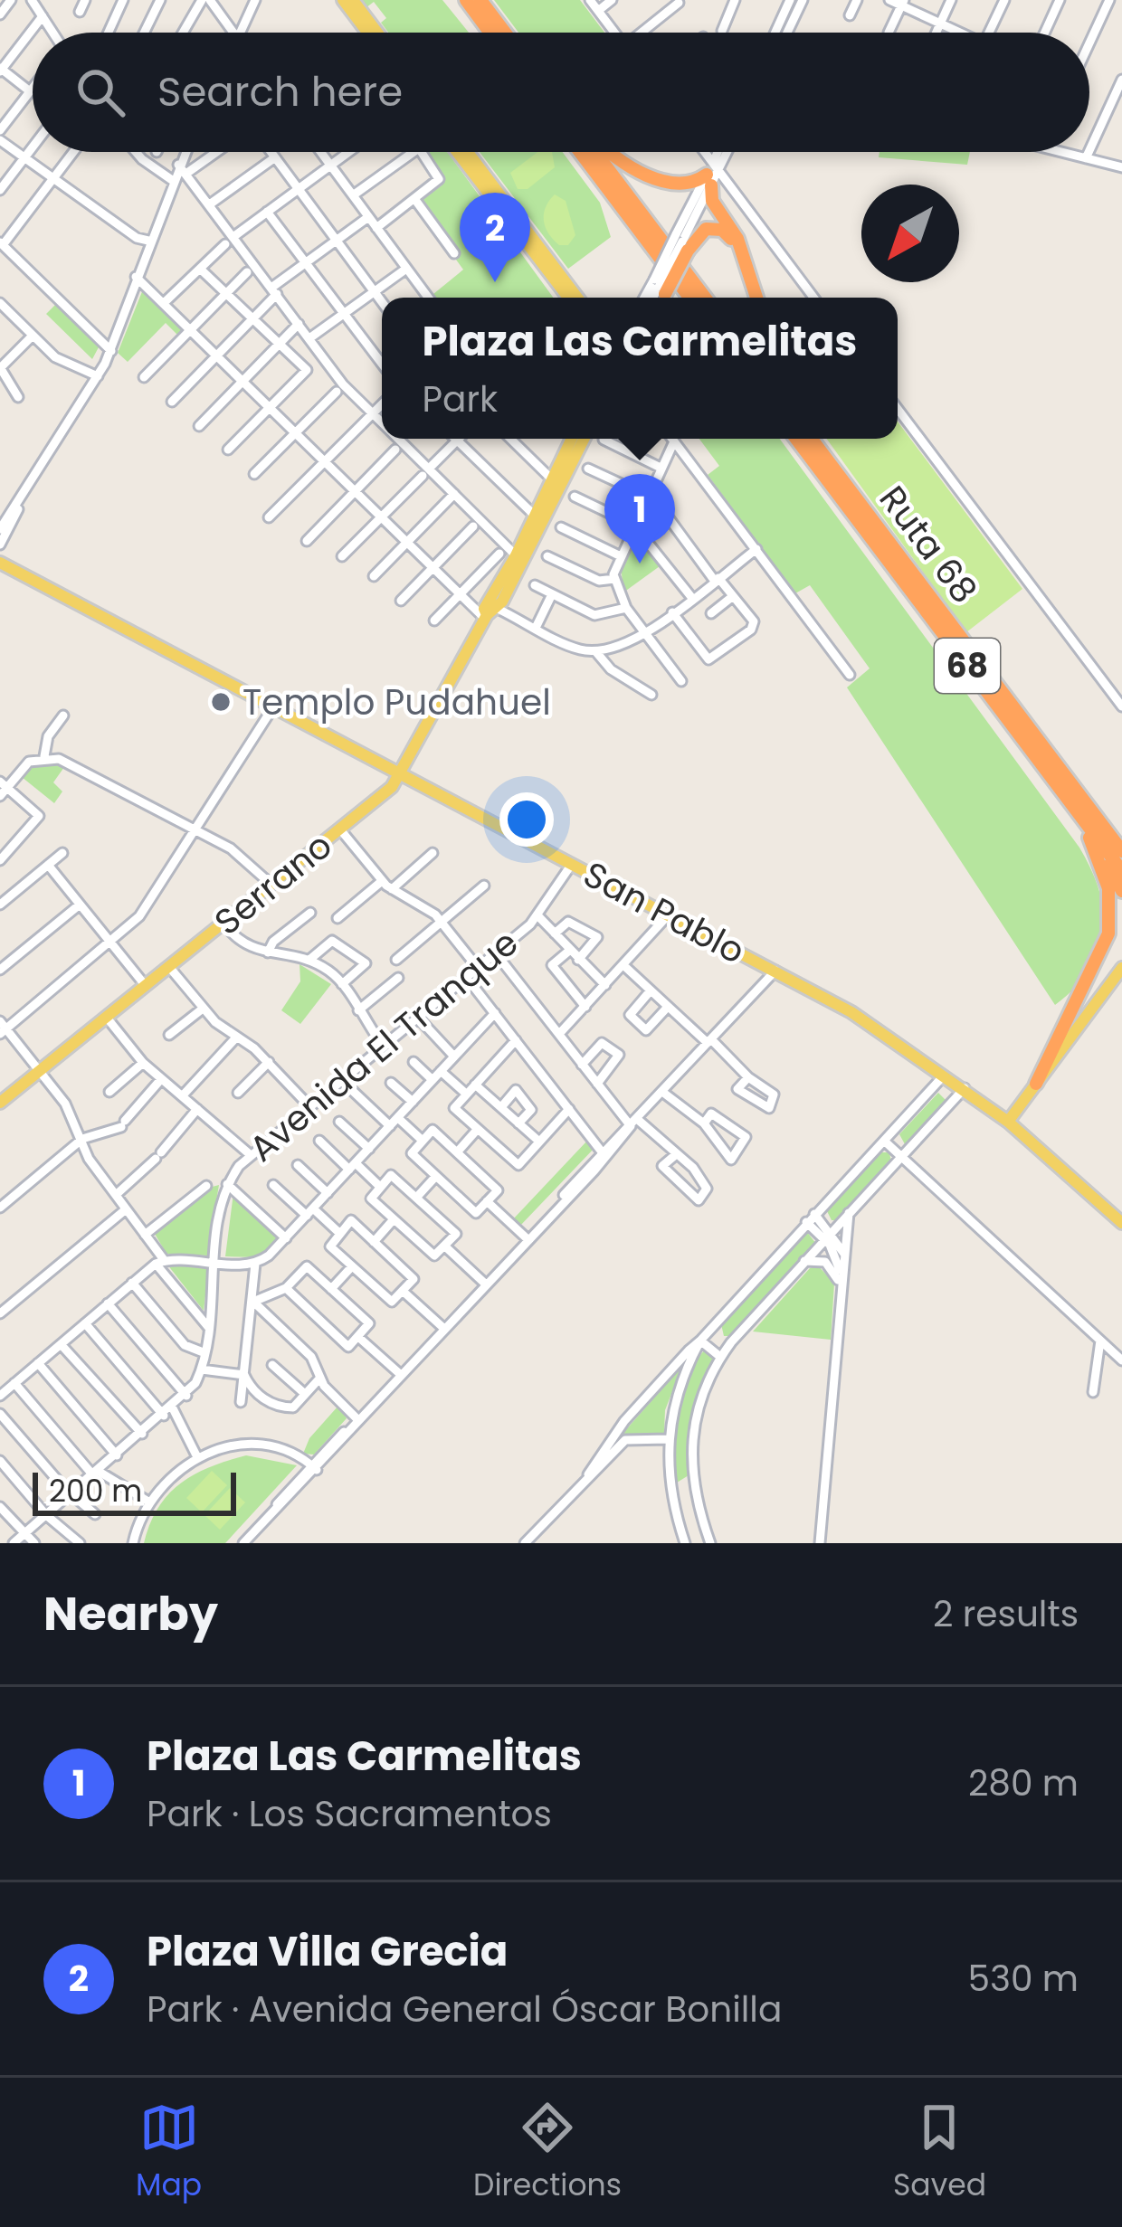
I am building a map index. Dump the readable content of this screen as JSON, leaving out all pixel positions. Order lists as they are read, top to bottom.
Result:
{
  "streets": {
    "highway": ["Ruta 68", "68"],
    "main road": ["Serrano", "San Pablo"],
    "street": ["Avenida El Tranque"]
  },
  "crossings": [
    ["Serrano", "San Pablo"],
    ["San Pablo", "Avenida El Tranque"]
  ],
  "places": ["Templo Pudahuel"],
  "scale_bar": "200 m",
  "north": "bottom left",
  "page": {
    "search": "Search here",
    "pins": ["2", "1"],
    "popup": ["Plaza Las Carmelitas", "Park"],
    "scale": "200 m",
    "heading": ["Nearby", "2 results"],
    "list": [
      {
        "mark": "1",
        "name": "Plaza Las Carmelitas",
        "note": "Park · Los Sacramentos",
        "value": "280 m"
      },
      {
        "mark": "2",
        "name": "Plaza Villa Grecia",
        "note": "Park · Avenida General Óscar Bonilla",
        "value": "530 m"
      }
    ],
    "nav": ["Map", "Directions", "Saved"]
  }
}
